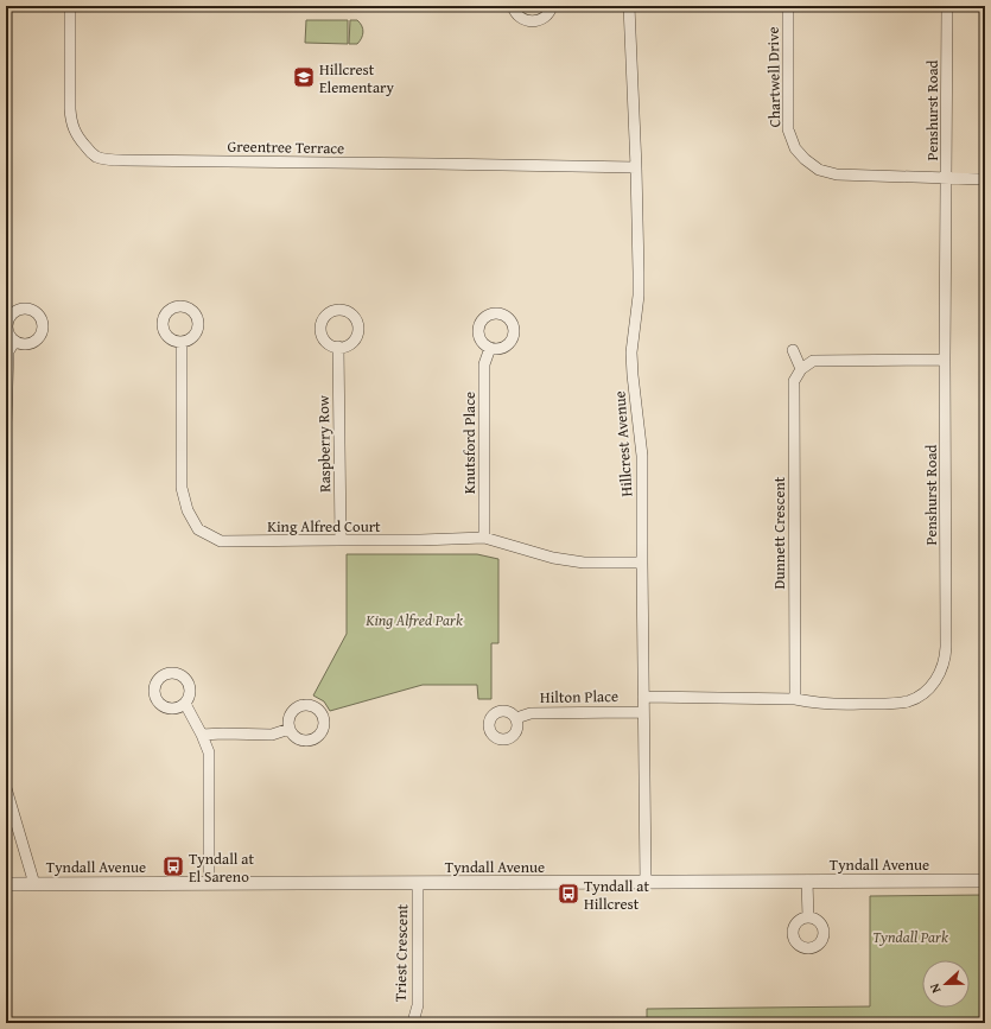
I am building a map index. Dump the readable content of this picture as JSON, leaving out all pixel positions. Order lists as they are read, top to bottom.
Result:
{
  "streets": {
    "street": [
      "Chartwell Drive",
      "Penshurst Road",
      "Greentree Terrace",
      "Knutsford Place",
      "Raspberry Row",
      "Hillcrest Avenue",
      "King Alfred Court",
      "Dunnett Crescent",
      "Hilton Place",
      "Tyndall Avenue",
      "Triest Crescent"
    ]
  },
  "crossings": [
    ["Chartwell Drive", "Penshurst Road"],
    ["Penshurst Road", "Hillcrest Avenue"],
    ["Penshurst Road", "Dunnett Crescent"],
    ["Greentree Terrace", "Hillcrest Avenue"],
    ["Knutsford Place", "King Alfred Court"],
    ["Raspberry Row", "King Alfred Court"],
    ["Hillcrest Avenue", "King Alfred Court"],
    ["Hillcrest Avenue", "Hilton Place"],
    ["Hillcrest Avenue", "Tyndall Avenue"],
    ["Tyndall Avenue", "Triest Crescent"]
  ],
  "parks": ["King Alfred Park", "Tyndall Park"],
  "places": {
    "school or university": ["Hillcrest Elementary"],
    "bus stop": ["Tyndall at El Sareno", "Tyndall at Hillcrest"]
  },
  "north": "left"
}
